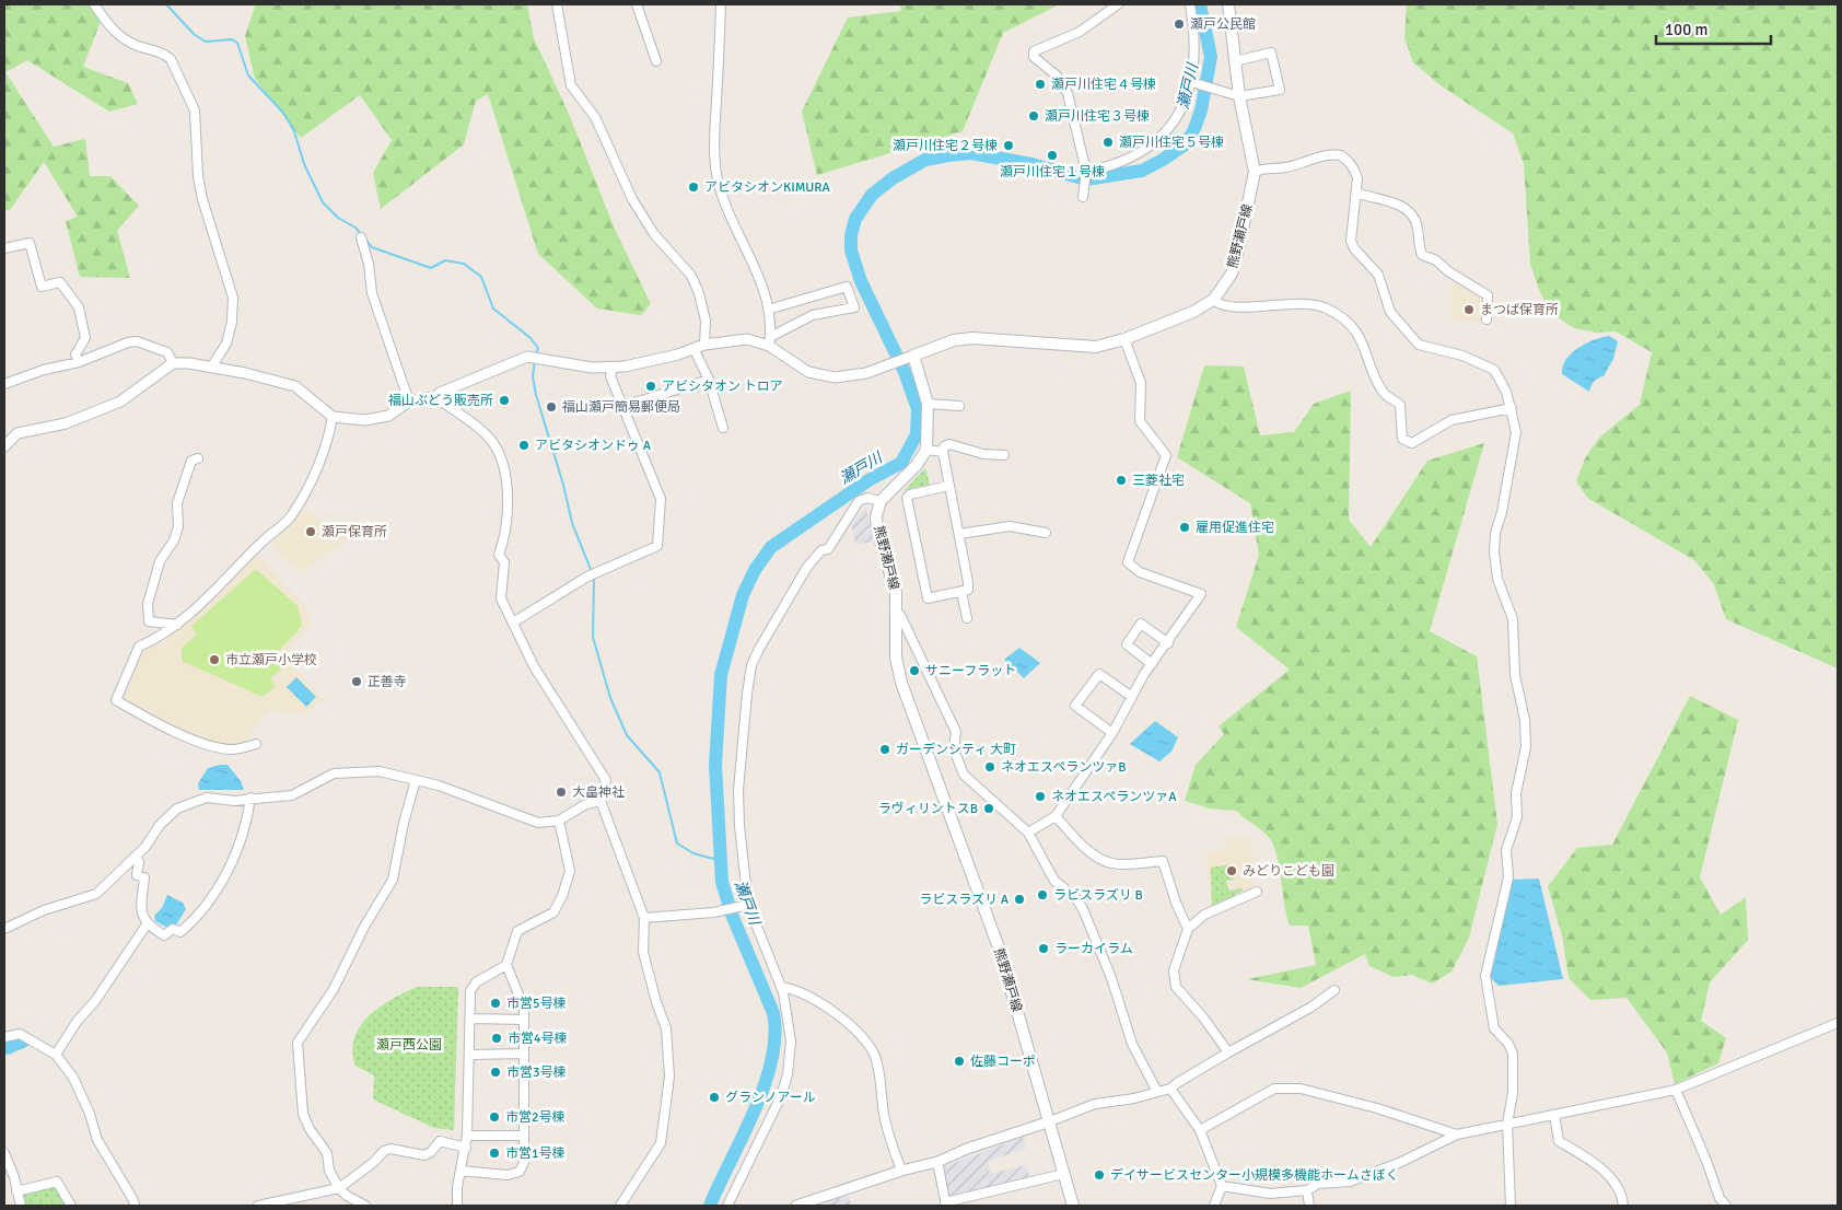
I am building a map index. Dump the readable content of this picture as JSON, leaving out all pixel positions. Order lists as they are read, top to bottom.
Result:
{
  "streets": {
    "main road": ["熊野瀬戸線"]
  },
  "water": ["瀬戸川"],
  "parks": ["瀬戸西公園"],
  "places": [
    "瀬戸公民館",
    "瀬戸川住宅４号棟",
    "瀬戸川住宅３号棟",
    "瀬戸川住宅５号棟",
    "瀬戸川住宅２号棟",
    "瀬戸川住宅１号棟",
    "アビタシオンKIMURA",
    "まつば保育所",
    "アビシタオン トロア",
    "福山ぶどう販売所",
    "福山瀬戸簡易郵便局",
    "アビタシオンドゥ A",
    "三菱社宅",
    "雇用促進住宅",
    "瀬戸保育所",
    "市立瀬戸小学校",
    "サニーフラット",
    "正善寺",
    "ガーデンシティ 大町",
    "ネオエスペランツァB",
    "大畠神社",
    "ネオエスペランツァA",
    "ラヴィリントスB",
    "みどりこども園",
    "ラビスラズリ B",
    "ラビスラズリ A",
    "ラーカイラム",
    "市営5号棟",
    "市営4号棟",
    "佐藤コーポ",
    "市営3号棟",
    "グランノアール",
    "市営2号棟",
    "市営1号棟",
    "デイサービスセンター小規模多機能ホームさぼく"
  ],
  "scale_bar": "100 m"
}
